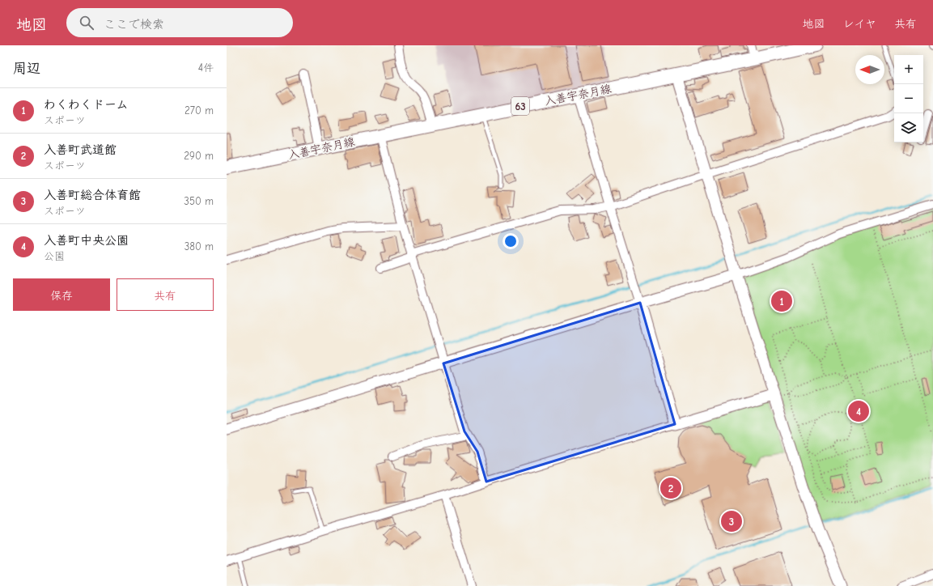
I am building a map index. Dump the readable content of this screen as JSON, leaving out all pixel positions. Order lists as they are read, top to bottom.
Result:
{
  "streets": {
    "main road": ["入善宇奈月線", "63"]
  },
  "north": "left",
  "page": {
    "header": "地図",
    "search": "ここで検索",
    "nav": ["地図", "レイヤ", "共有"],
    "heading": ["周辺", "4件"],
    "map_buttons": ["+", "−"],
    "list": [
      {
        "mark": "1",
        "name": "わくわくドーム",
        "note": "スポーツ",
        "value": "270 m"
      },
      {
        "mark": "2",
        "name": "入善町武道館",
        "note": "スポーツ",
        "value": "290 m"
      },
      {
        "mark": "3",
        "name": "入善町総合体育館",
        "note": "スポーツ",
        "value": "350 m"
      },
      {
        "mark": "4",
        "name": "入善町中央公園",
        "note": "公園",
        "value": "380 m"
      }
    ],
    "buttons": ["保存", "共有"],
    "pins": [
      "1",
      "4",
      "2",
      "3"
    ]
  }
}
